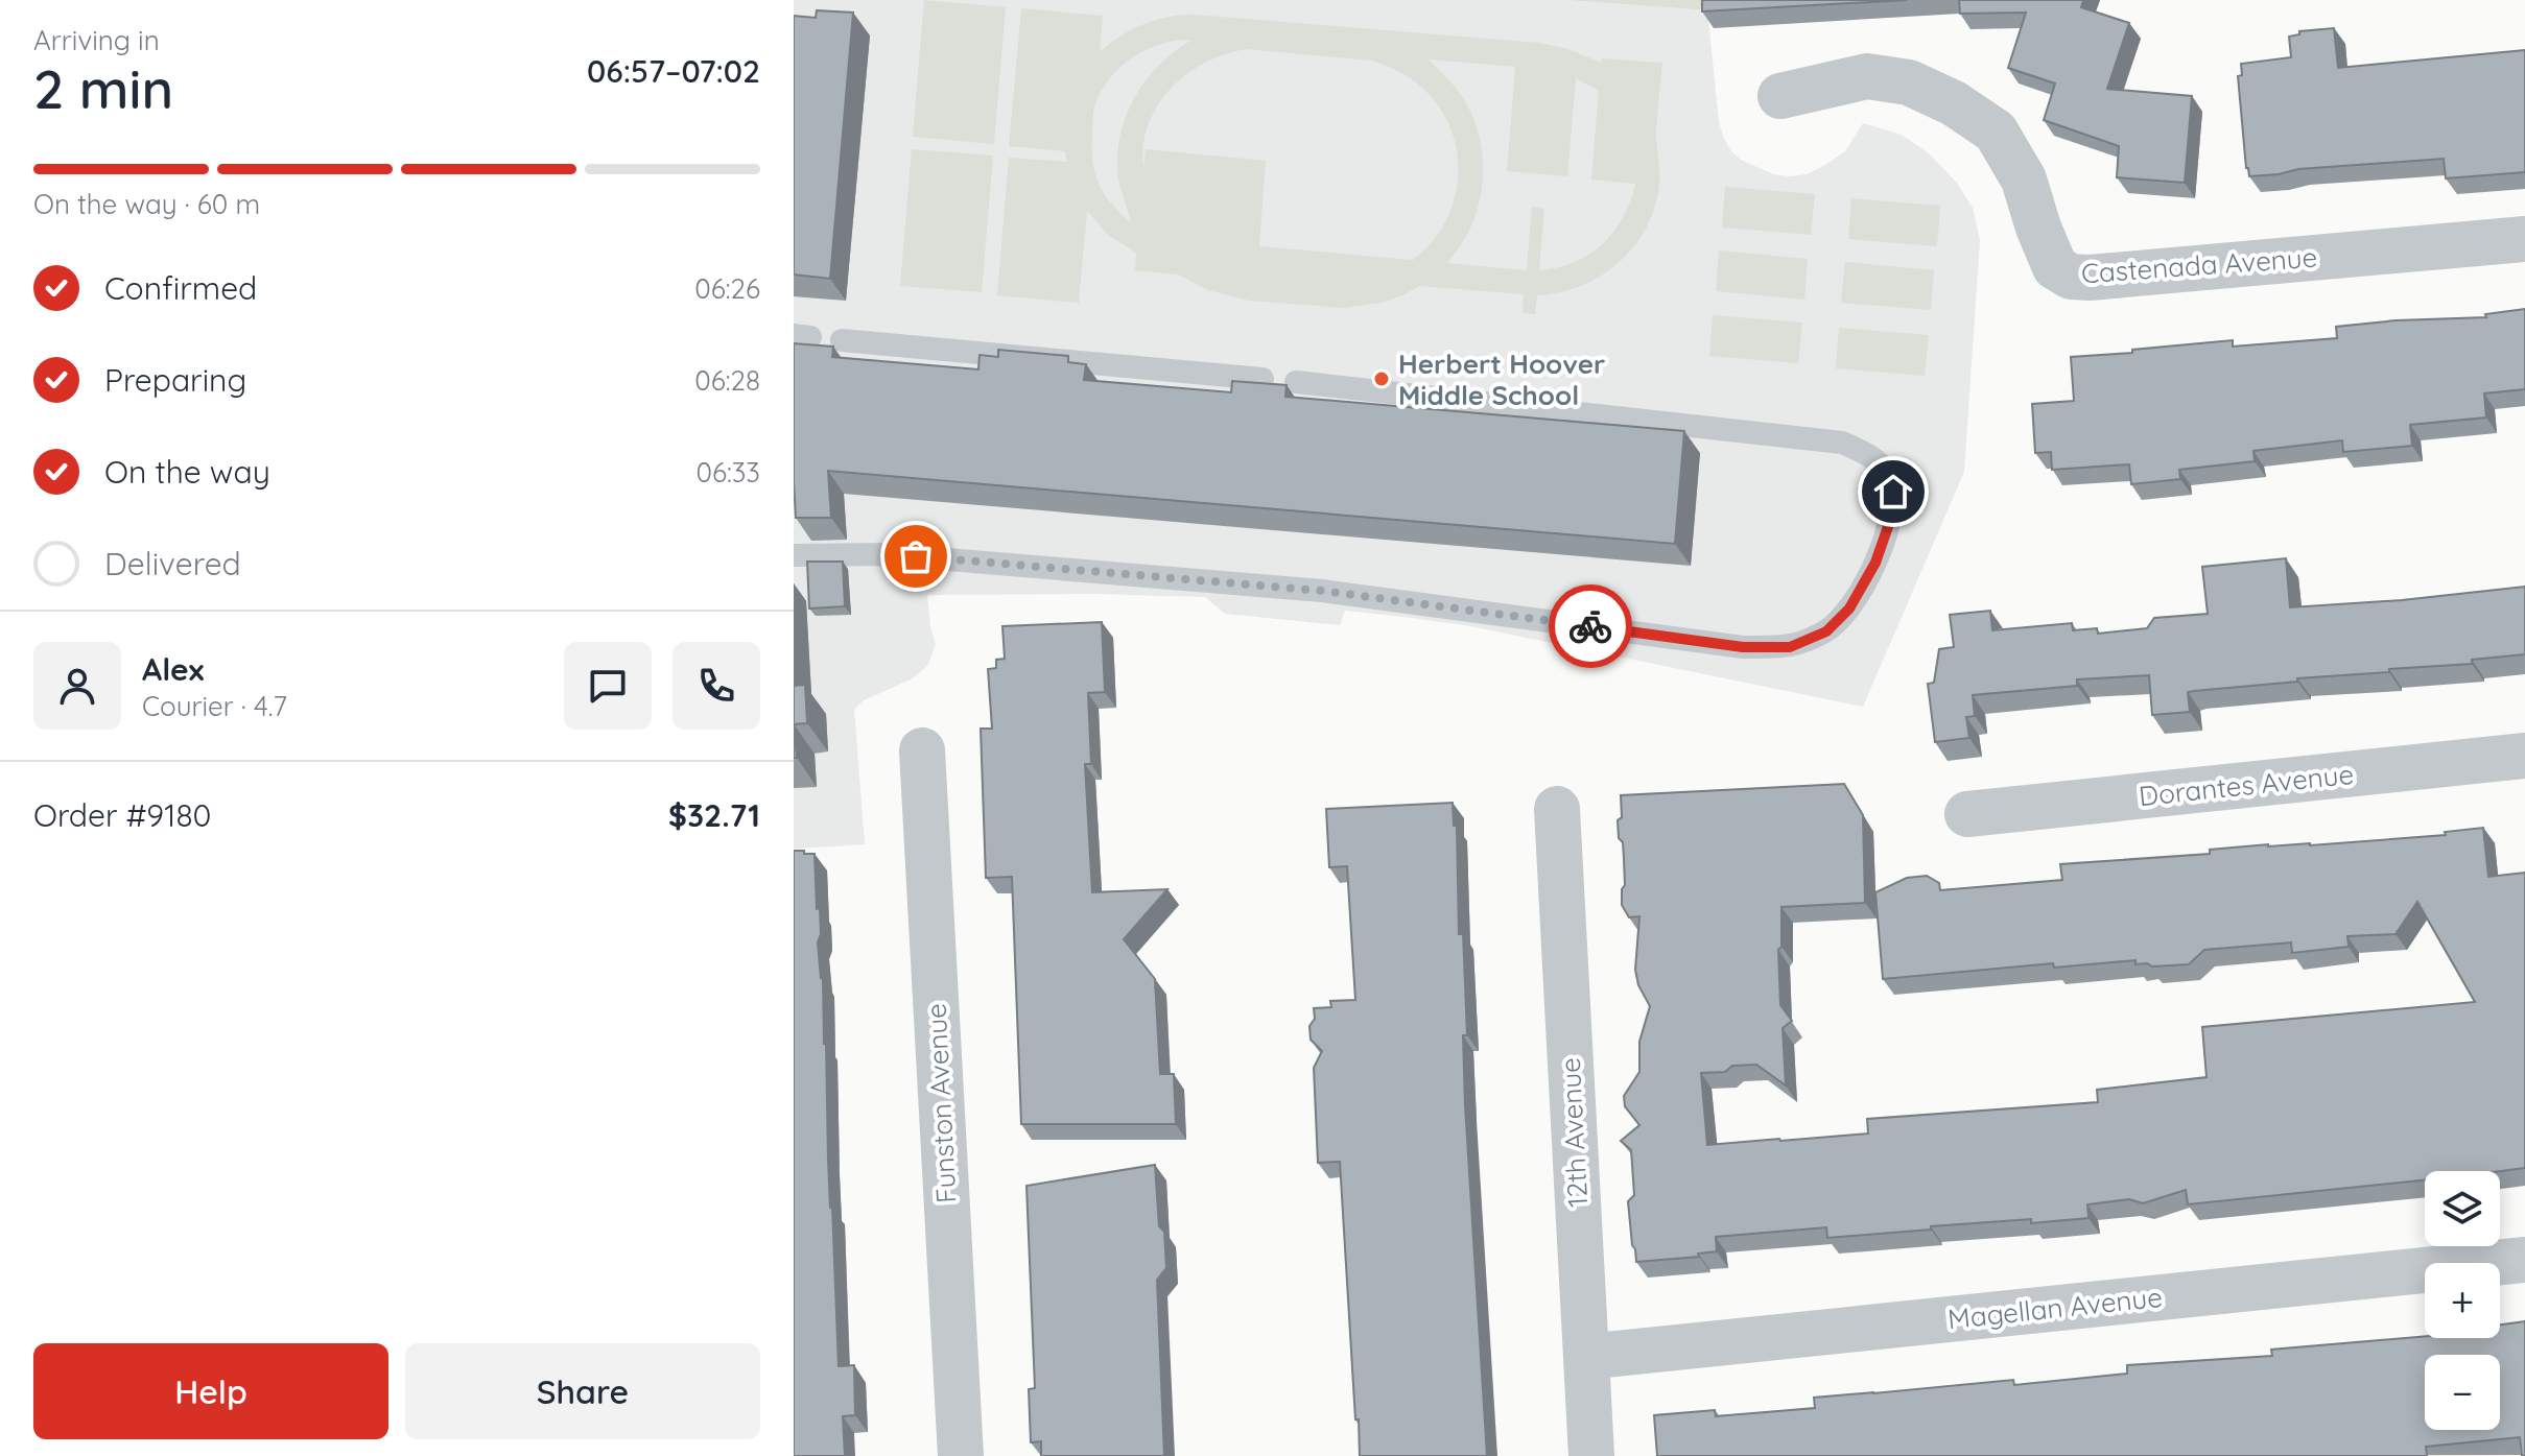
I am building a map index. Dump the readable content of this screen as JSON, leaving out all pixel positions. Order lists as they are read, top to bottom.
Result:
{
  "streets": {
    "street": [
      "Castenada Avenue",
      "Dorantes Avenue",
      "Funston Avenue",
      "12th Avenue",
      "Magellan Avenue"
    ]
  },
  "crossings": [
    ["12th Avenue", "Magellan Avenue"]
  ],
  "places": ["Herbert Hoover Middle School"],
  "page": {
    "heading": ["2 min", "Arriving in", "06:57–07:02"],
    "panel": [
      "Alex",
      "Courier · 4.7",
      "Order #9180",
      "$32.71"
    ],
    "bar": "On the way · 60 m",
    "list": [
      ["Confirmed", "06:26"],
      ["Preparing", "06:28"],
      ["On the way", "06:33"],
      "Delivered"
    ],
    "map_buttons": ["+", "−"],
    "buttons": ["Help", "Share"]
  }
}
